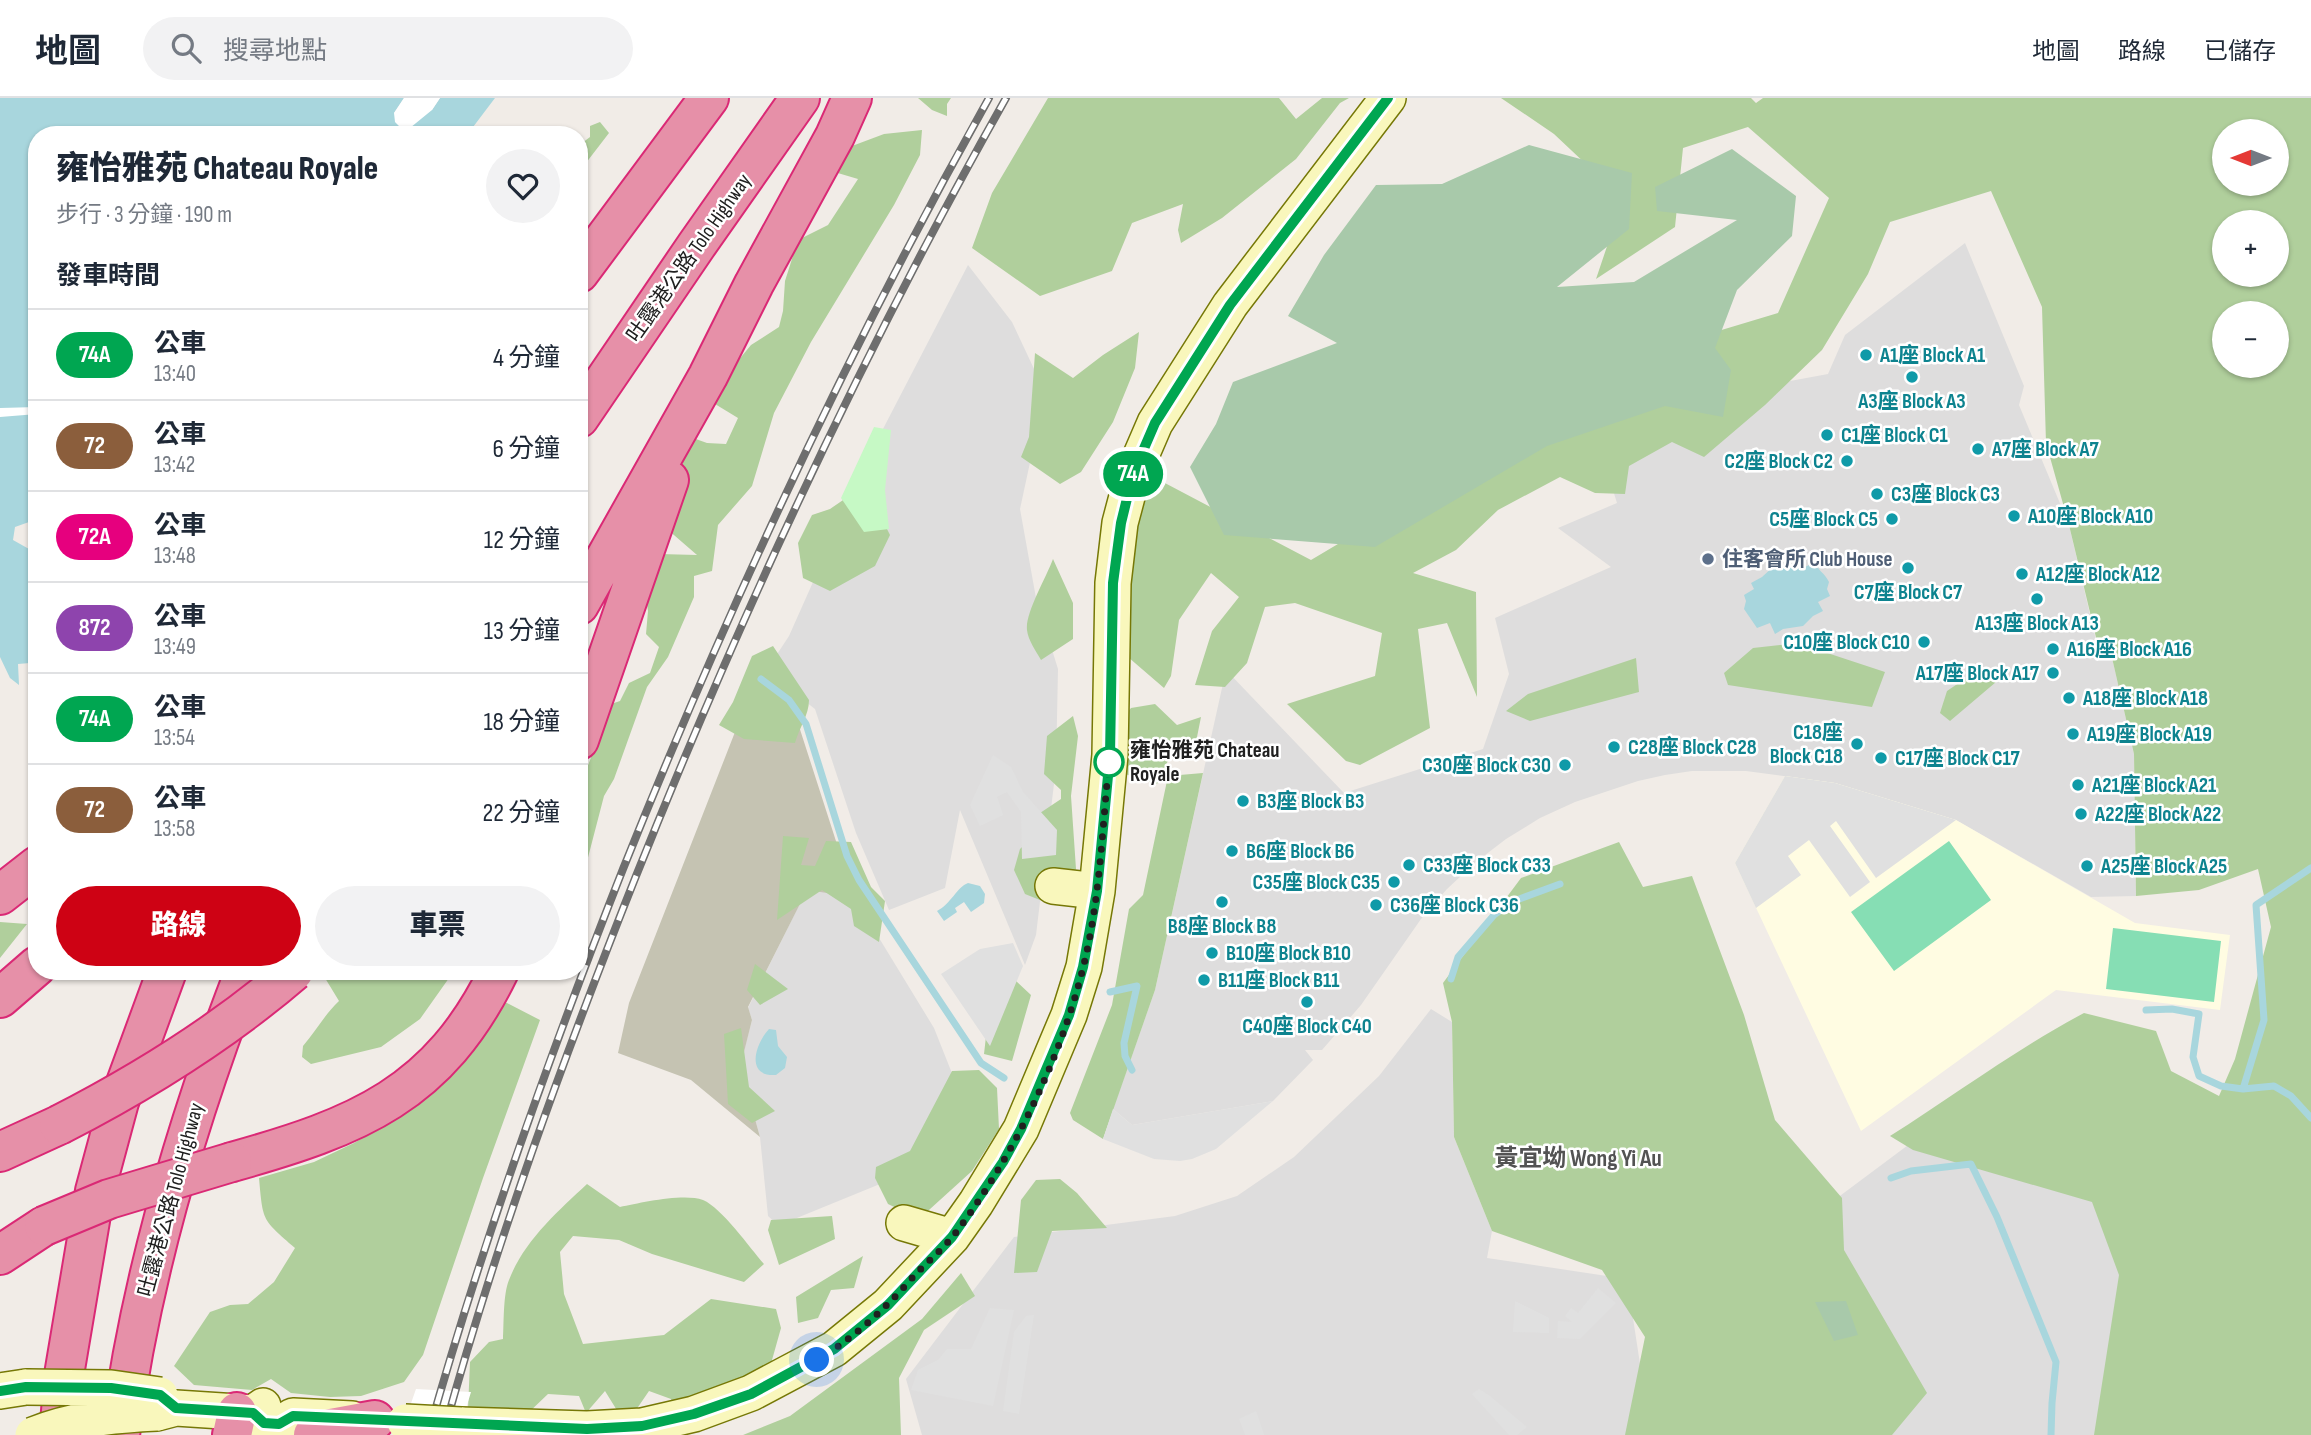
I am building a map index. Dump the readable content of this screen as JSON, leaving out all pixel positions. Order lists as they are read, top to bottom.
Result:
{
  "streets": {
    "highway": ["吐露港公路 Tolo Highway"]
  },
  "districts": ["黃宜坳 Wong Yi Au"],
  "places": [
    "A1座 Block A1",
    "A3座 Block A3",
    "C1座 Block C1",
    "A7座 Block A7",
    "C2座 Block C2",
    "C3座 Block C3",
    "A10座 Block A10",
    "C5座 Block C5",
    "住客會所 Club House",
    "C7座 Block C7",
    "A12座 Block A12",
    "A13座 Block A13",
    "C10座 Block C10",
    "A16座 Block A16",
    "A17座 Block A17",
    "A18座 Block A18",
    "A19座 Block A19",
    "C18座 Block C18",
    "C28座 Block C28",
    "C17座 Block C17",
    "雍怡雅苑 Chateau Royale",
    "C30座 Block C30",
    "A21座 Block A21",
    "B3座 Block B3",
    "A22座 Block A22",
    "B6座 Block B6",
    "C33座 Block C33",
    "A25座 Block A25",
    "C35座 Block C35",
    "B8座 Block B8",
    "C36座 Block C36",
    "B10座 Block B10",
    "B11座 Block B11",
    "C40座 Block C40"
  ],
  "lines": ["bus line 74A"],
  "north": "left",
  "page": {
    "header": "地圖",
    "search": "搜尋地點",
    "nav": ["地圖", "路線", "已儲存"],
    "on_map": "74A",
    "map_buttons": ["+", "−"],
    "heading": [
      ["雍怡雅苑 Chateau Royale", "步行 · 3 分鐘 · 190 m"],
      "發車時間"
    ],
    "list": [
      {
        "mark": "74A",
        "name": "公車",
        "note": "13:40",
        "value": "4 分鐘"
      },
      {
        "mark": "72",
        "name": "公車",
        "note": "13:42",
        "value": "6 分鐘"
      },
      {
        "mark": "72A",
        "name": "公車",
        "note": "13:48",
        "value": "12 分鐘"
      },
      {
        "mark": "872",
        "name": "公車",
        "note": "13:49",
        "value": "13 分鐘"
      },
      {
        "mark": "74A",
        "name": "公車",
        "note": "13:54",
        "value": "18 分鐘"
      },
      {
        "mark": "72",
        "name": "公車",
        "note": "13:58",
        "value": "22 分鐘"
      }
    ],
    "buttons": ["路線", "車票"]
  }
}
